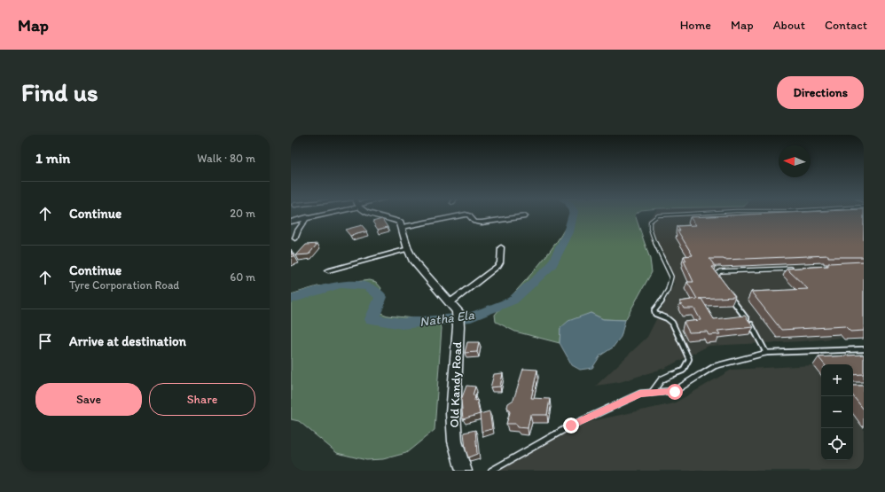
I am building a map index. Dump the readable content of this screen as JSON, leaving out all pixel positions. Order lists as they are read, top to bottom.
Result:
{
  "streets": {
    "street": ["Old Kandy Road"]
  },
  "water": ["Natha Ela"],
  "north": "left",
  "page": {
    "header": "Map",
    "nav": [
      "Home",
      "Map",
      "About",
      "Contact"
    ],
    "buttons": [
      "Directions",
      ["Save", "Share"]
    ],
    "title": "Find us",
    "heading": ["1 min", "Walk · 80 m"],
    "list": [
      ["Continue", "20 m"],
      ["Continue", "Tyre Corporation Road", "60 m"],
      "Arrive at destination"
    ],
    "map_buttons": ["+", "−"]
  }
}
